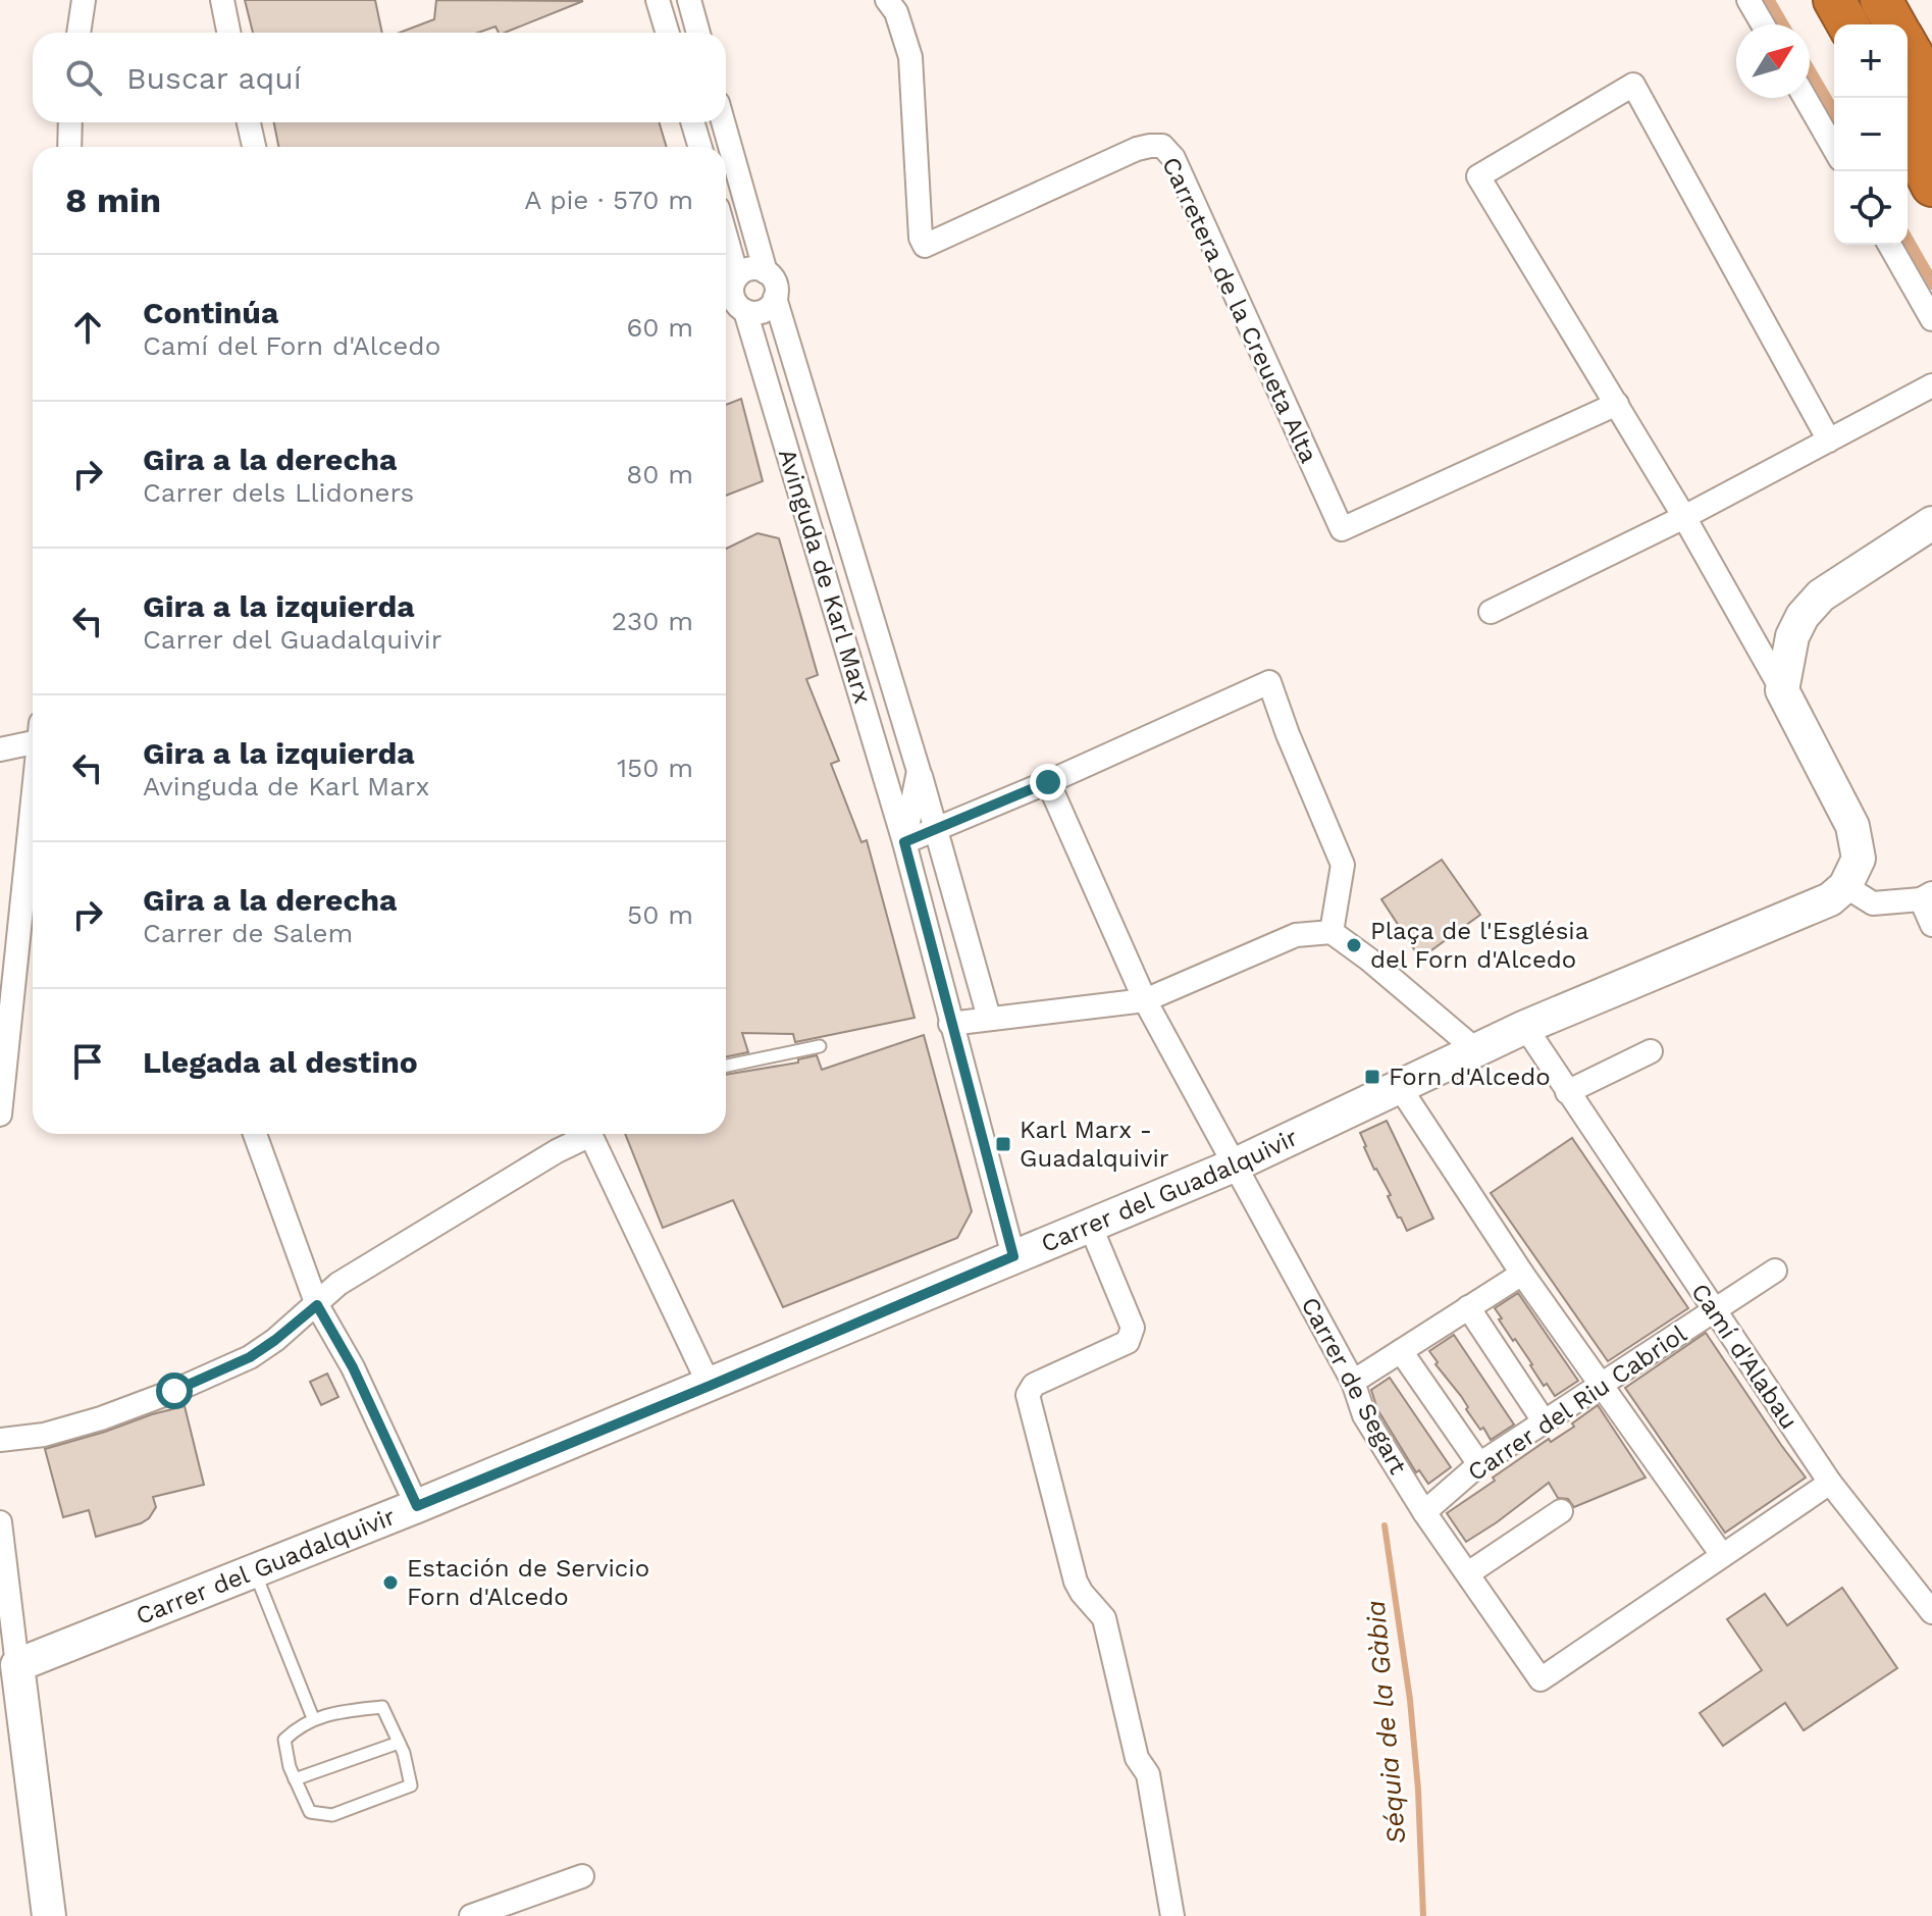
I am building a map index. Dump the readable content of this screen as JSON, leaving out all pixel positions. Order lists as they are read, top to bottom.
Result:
{
  "streets": {
    "street": [
      "Carretera de la Creueta Alta",
      "Avinguda de Karl Marx",
      "Carrer del Guadalquivir",
      "Camí d'Alabau",
      "Carrer de Segart",
      "Carrer del Riu Cabriol"
    ]
  },
  "crossings": [
    ["Avinguda de Karl Marx", "Carrer del Guadalquivir"],
    ["Carrer del Guadalquivir", "Camí d'Alabau"],
    ["Carrer del Guadalquivir", "Carrer de Segart"],
    ["Camí d'Alabau", "Carrer del Riu Cabriol"],
    ["Carrer de Segart", "Carrer del Riu Cabriol"]
  ],
  "water": ["Séquia de la Gàbia"],
  "places": {
    "other": ["Plaça de l'Església del Forn d'Alcedo", "Estación de Servicio Forn d'Alcedo"],
    "transit": ["Forn d'Alcedo", "Karl Marx - Guadalquivir"]
  },
  "north": "top right",
  "page": {
    "map_buttons": ["+", "−"],
    "search": "Buscar aquí",
    "heading": ["8 min", "A pie · 570 m"],
    "list": [
      ["Continúa", "Camí del Forn d'Alcedo", "60 m"],
      ["Gira a la derecha", "Carrer dels Llidoners", "80 m"],
      ["Gira a la izquierda", "Carrer del Guadalquivir", "230 m"],
      ["Gira a la izquierda", "Avinguda de Karl Marx", "150 m"],
      ["Gira a la derecha", "Carrer de Salem", "50 m"],
      "Llegada al destino"
    ]
  }
}
